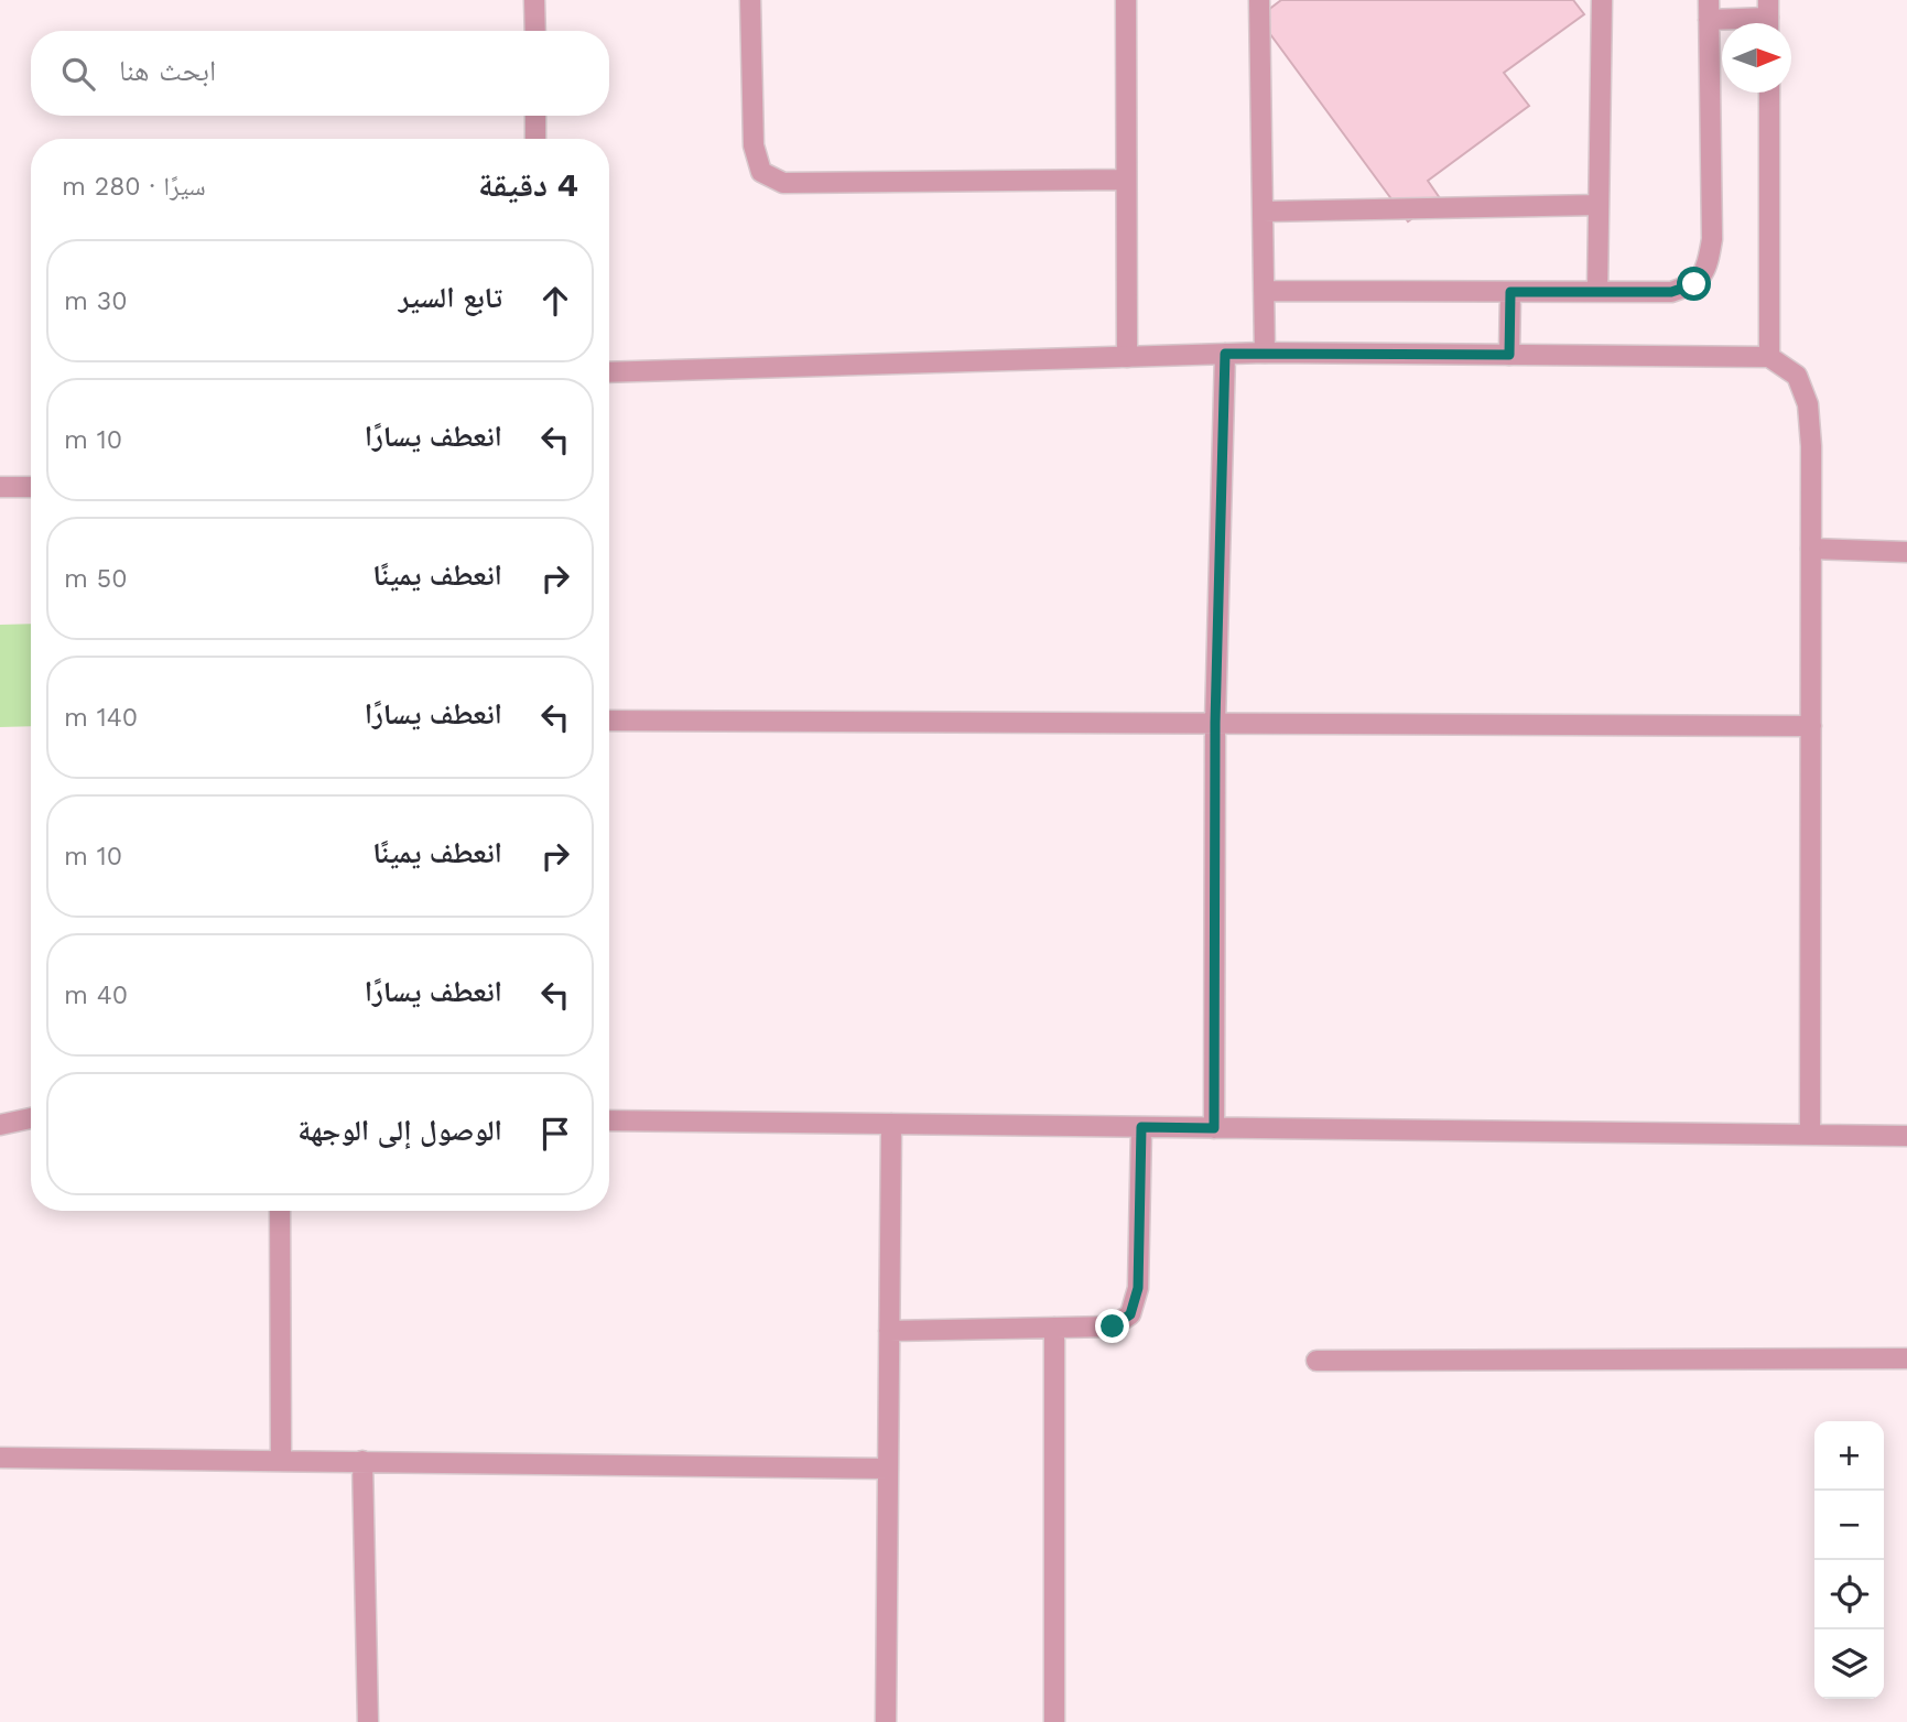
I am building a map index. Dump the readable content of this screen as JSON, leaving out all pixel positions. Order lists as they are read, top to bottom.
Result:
{
  "north": "right",
  "page": {
    "search": "ابحث هنا",
    "heading": ["4 دقيقة", "سيرًا · 280 m"],
    "list": [
      ["تابع السير", "30 m"],
      ["انعطف يسارًا", "10 m"],
      ["انعطف يمينًا", "50 m"],
      ["انعطف يسارًا", "140 m"],
      ["انعطف يمينًا", "10 m"],
      ["انعطف يسارًا", "40 m"],
      "الوصول إلى الوجهة"
    ],
    "map_buttons": ["+", "−"]
  }
}
